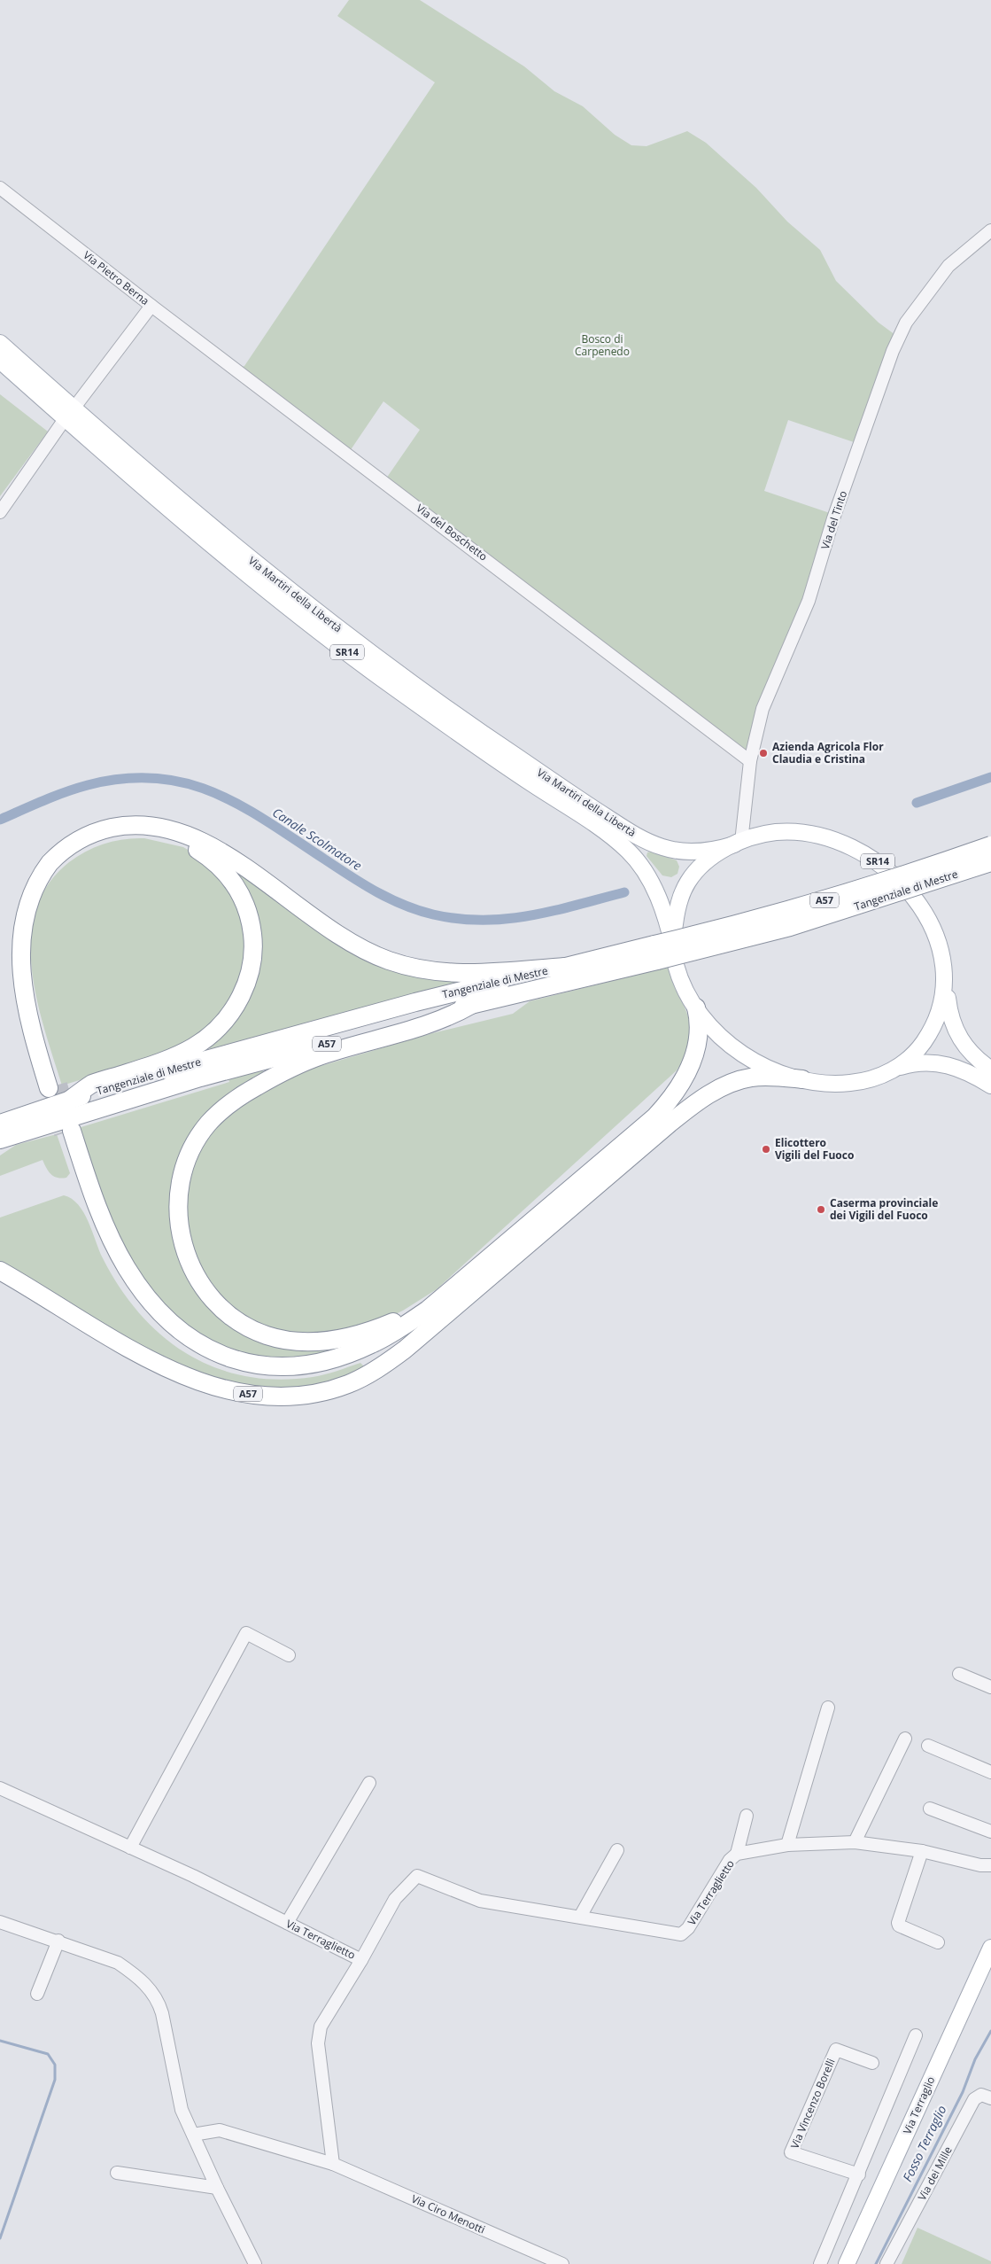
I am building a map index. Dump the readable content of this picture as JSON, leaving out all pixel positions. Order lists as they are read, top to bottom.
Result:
{
  "streets": {
    "highway": ["Tangenziale di Mestre", "A57"],
    "main road": ["Via Martiri della Libertà", "SR14", "Via Terraglio"],
    "street": [
      "Via Pietro Berna",
      "Via del Tinto",
      "Via del Boschetto",
      "Via Terraglietto",
      "Via Vincenzo Borelli",
      "Via dei Mille",
      "Via Ciro Menotti"
    ]
  },
  "crossings": [
    ["Via Pietro Berna", "Via del Boschetto"],
    ["Via Pietro Berna", "Via Martiri della Libertà"],
    ["Via del Tinto", "Via del Boschetto"],
    ["Via del Tinto", "Via Martiri della Libertà"],
    ["Via del Tinto", "SR14"],
    ["Via Martiri della Libertà", "SR14"],
    ["SR14", "A57"],
    ["Tangenziale di Mestre", "A57"]
  ],
  "water": ["Canale Scolmatore", "Fosso Terraglio"],
  "parks": ["Bosco di Carpenedo"],
  "places": ["Azienda Agricola Flor Claudia e Cristina", "Elicottero Vigili del Fuoco", "Caserma provinciale dei Vigili del Fuoco"]
}
